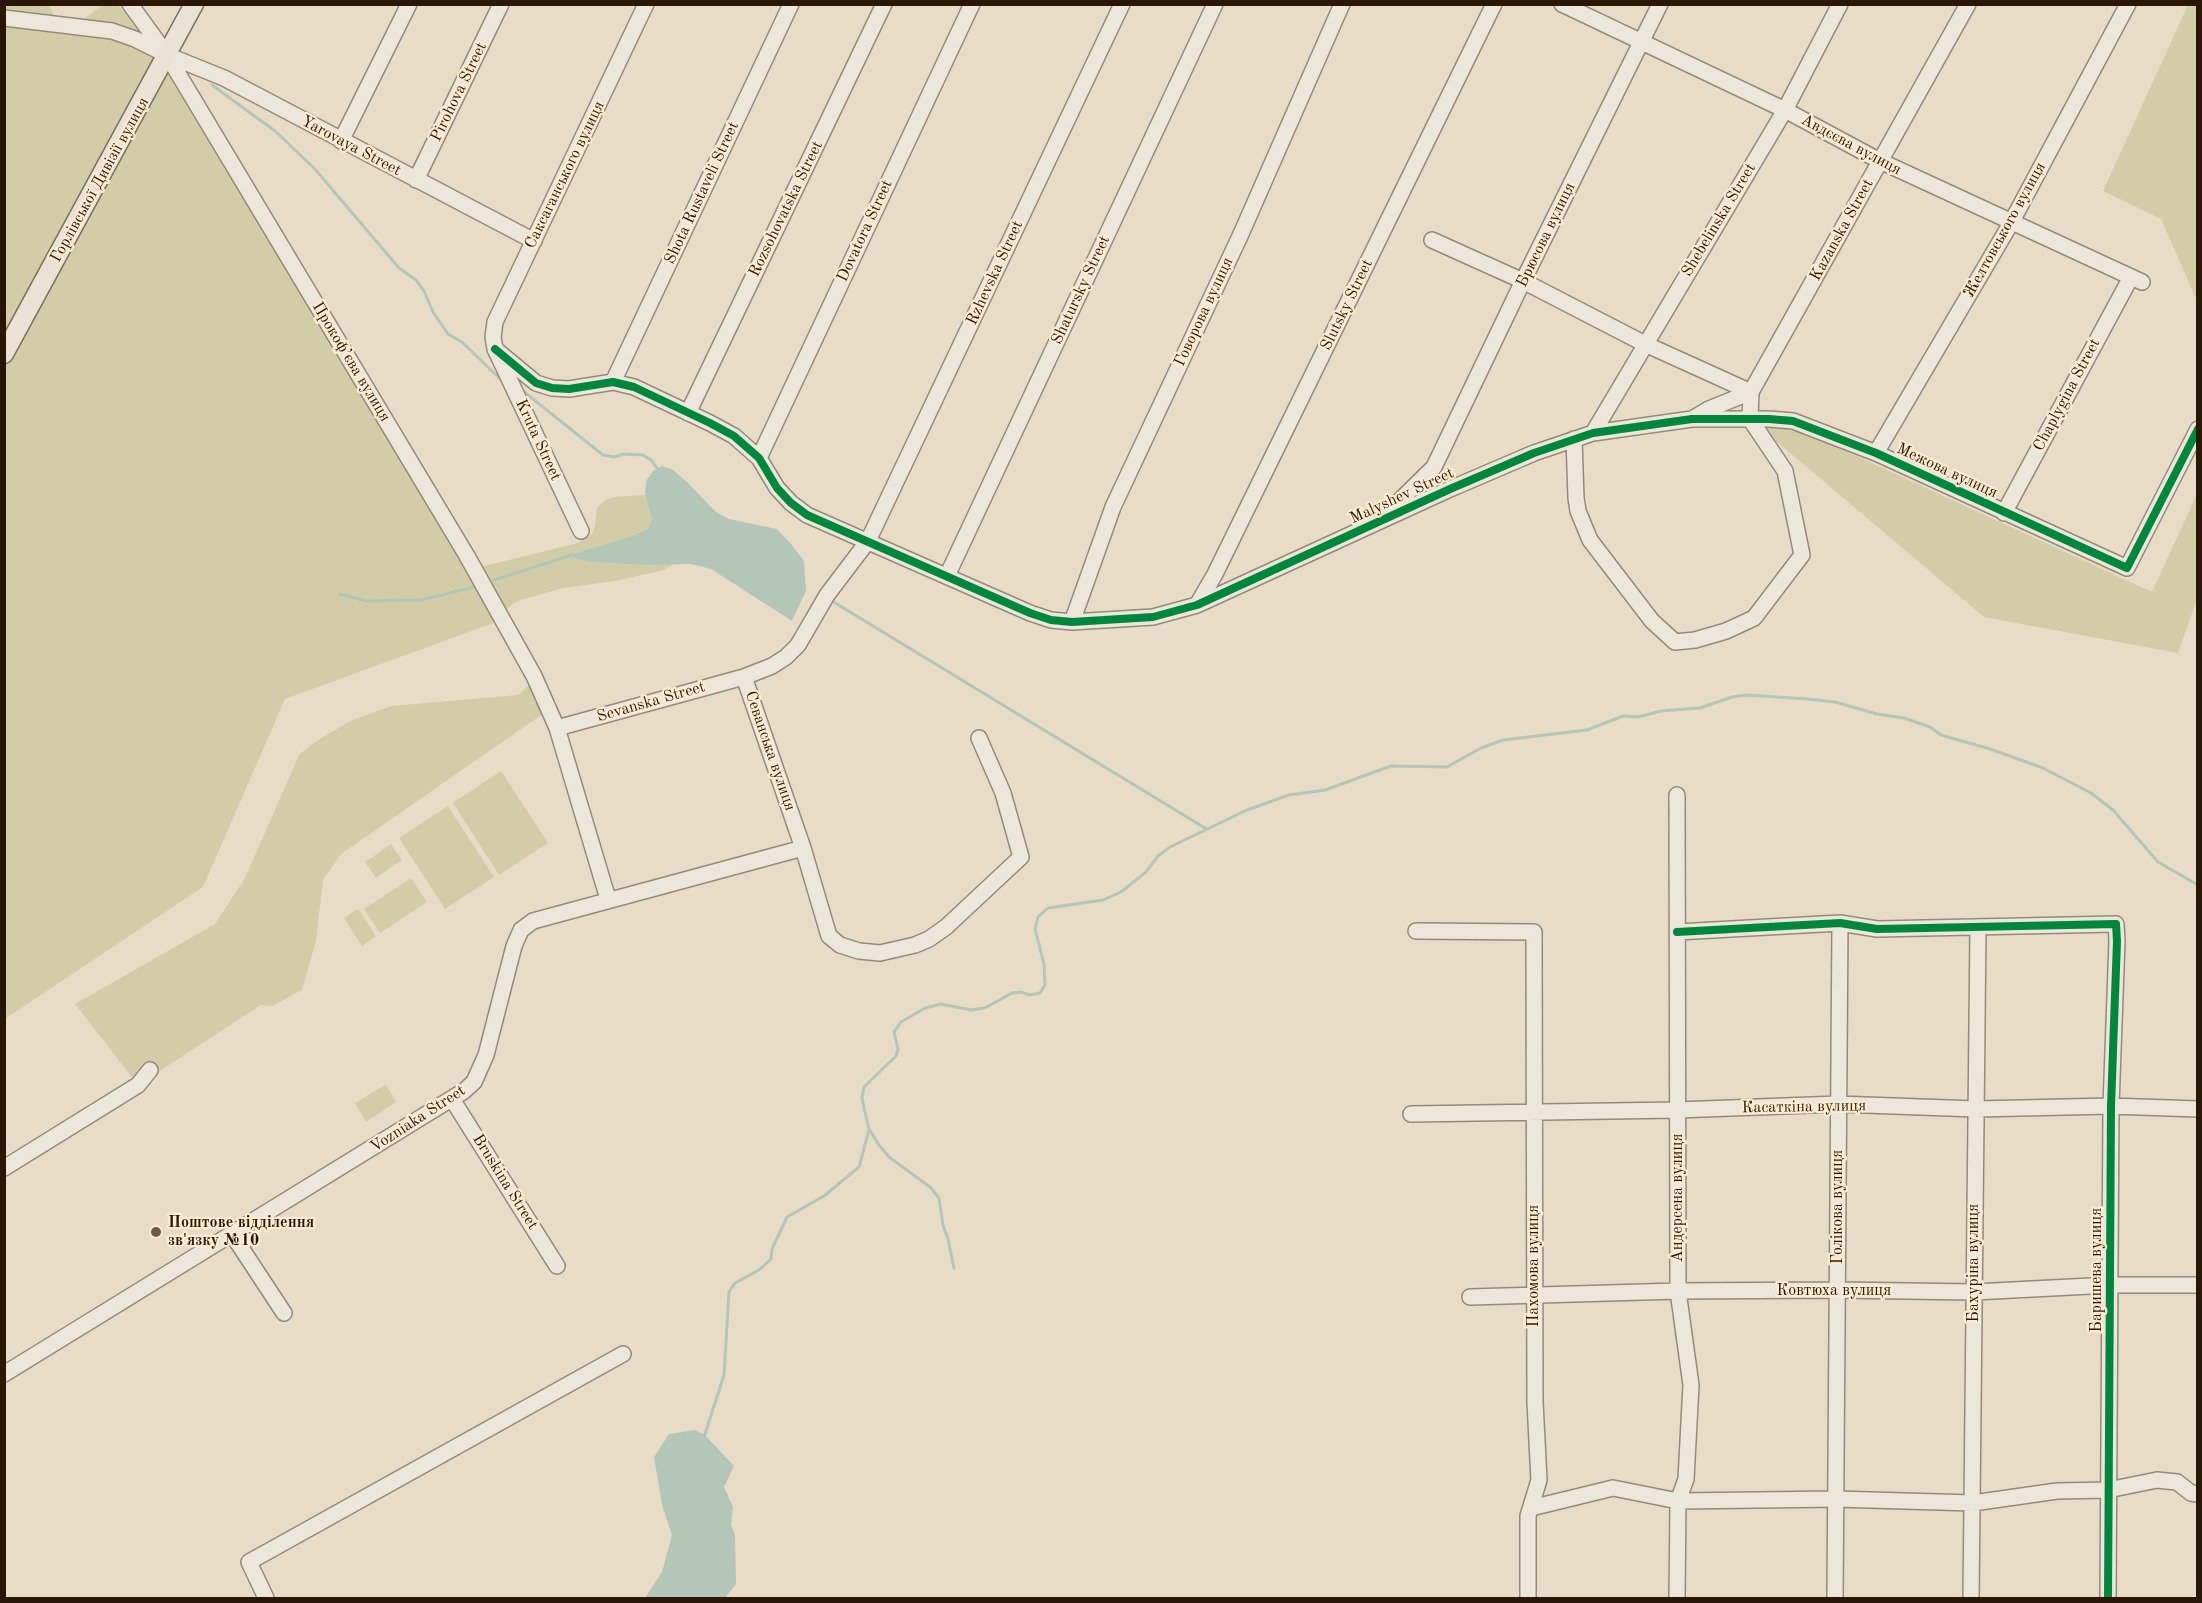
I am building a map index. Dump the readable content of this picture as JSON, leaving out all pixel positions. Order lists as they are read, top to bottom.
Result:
{
  "streets": {
    "main road": ["Горлівської Дивізії вулиця"],
    "street": [
      "Pirohova Street",
      "Авдєєва вулиця",
      "Yarovaya Street",
      "Саксаганського вулиця",
      "Shota Rustaveli Street",
      "Rozsohovatska Street",
      "Shebelinska Street",
      "Kazanska Street",
      "Желтовського вулиця",
      "Dovatora Street",
      "Брюсова вулиця",
      "Rzhevska Street",
      "Shatursky Street",
      "Slutsky Street",
      "Говорова вулиця",
      "Прокоф’єва вулиця",
      "Chaplygina Street",
      "Kruta Street",
      "Межова вулиця",
      "Malyshev Street",
      "Sevanska Street",
      "Севанська вулиця",
      "Касаткіна вулиця",
      "Vozniaka Street",
      "Bruskina Street",
      "Андерсена вулиця",
      "Голікова вулиця",
      "Бахуріна вулиця",
      "Пахомова вулиця",
      "Баришева вулиця",
      "Ковтюха вулиця"
    ]
  },
  "crossings": [
    ["Pirohova Street", "Yarovaya Street"],
    ["Авдєєва вулиця", "Shebelinska Street"],
    ["Авдєєва вулиця", "Kazanska Street"],
    ["Авдєєва вулиця", "Желтовського вулиця"],
    ["Авдєєва вулиця", "Брюсова вулиця"],
    ["Авдєєва вулиця", "Chaplygina Street"],
    ["Yarovaya Street", "Саксаганського вулиця"],
    ["Yarovaya Street", "Горлівської Дивізії вулиця"],
    ["Yarovaya Street", "Прокоф’єва вулиця"],
    ["Саксаганського вулиця", "Kruta Street"],
    ["Горлівської Дивізії вулиця", "Прокоф’єва вулиця"],
    ["Shota Rustaveli Street", "Malyshev Street"],
    ["Rozsohovatska Street", "Malyshev Street"],
    ["Shebelinska Street", "Malyshev Street"],
    ["Kazanska Street", "Межова вулиця"],
    ["Kazanska Street", "Malyshev Street"],
    ["Желтовського вулиця", "Межова вулиця"],
    ["Dovatora Street", "Malyshev Street"],
    ["Брюсова вулиця", "Malyshev Street"],
    ["Rzhevska Street", "Malyshev Street"],
    ["Rzhevska Street", "Севанська вулиця"],
    ["Shatursky Street", "Malyshev Street"],
    ["Slutsky Street", "Malyshev Street"],
    ["Говорова вулиця", "Malyshev Street"],
    ["Прокоф’єва вулиця", "Sevanska Street"],
    ["Прокоф’єва вулиця", "Vozniaka Street"],
    ["Chaplygina Street", "Межова вулиця"],
    ["Межова вулиця", "Malyshev Street"],
    ["Malyshev Street", "Севанська вулиця"],
    ["Sevanska Street", "Севанська вулиця"],
    ["Севанська вулиця", "Vozniaka Street"],
    ["Касаткіна вулиця", "Андерсена вулиця"],
    ["Касаткіна вулиця", "Голікова вулиця"],
    ["Касаткіна вулиця", "Бахуріна вулиця"],
    ["Касаткіна вулиця", "Пахомова вулиця"],
    ["Касаткіна вулиця", "Баришева вулиця"],
    ["Vozniaka Street", "Bruskina Street"],
    ["Андерсена вулиця", "Ковтюха вулиця"],
    ["Голікова вулиця", "Ковтюха вулиця"],
    ["Бахуріна вулиця", "Баришева вулиця"],
    ["Бахуріна вулиця", "Ковтюха вулиця"],
    ["Пахомова вулиця", "Ковтюха вулиця"],
    ["Баришева вулиця", "Ковтюха вулиця"]
  ],
  "places": ["Поштове відділення зв'язку №10"]
}
